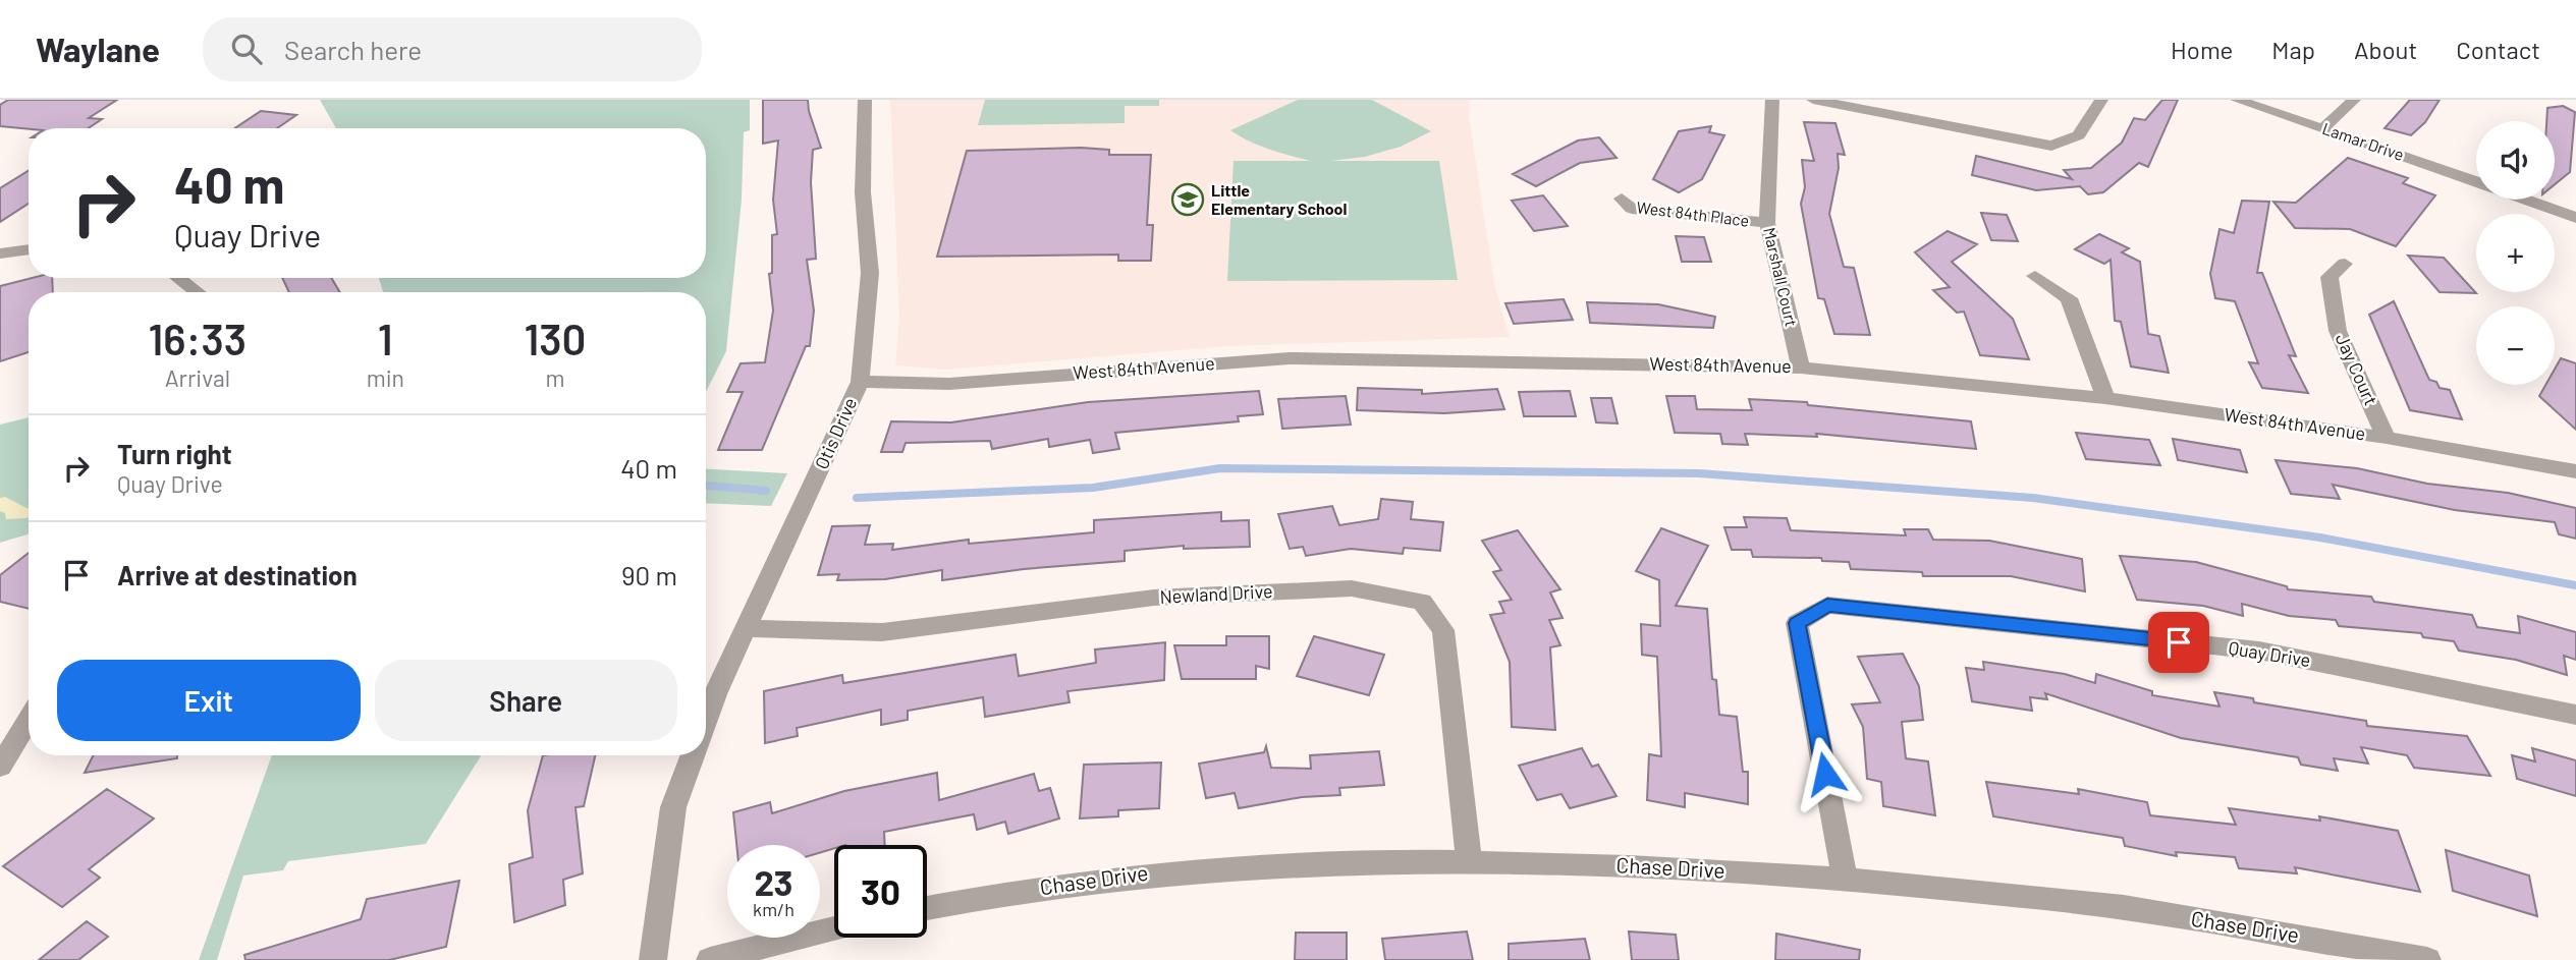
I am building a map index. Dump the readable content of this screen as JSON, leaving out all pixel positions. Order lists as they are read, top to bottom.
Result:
{
  "streets": {
    "street": [
      "Lamar Drive",
      "West 84th Place",
      "Marshall Court",
      "West 84th Avenue",
      "Jay Court",
      "Otis Drive",
      "Newland Drive",
      "Quay Drive",
      "Chase Drive"
    ]
  },
  "crossings": [
    ["West 84th Place", "Marshall Court"],
    ["Marshall Court", "West 84th Avenue"],
    ["West 84th Avenue", "Jay Court"],
    ["West 84th Avenue", "Otis Drive"],
    ["Otis Drive", "Newland Drive"],
    ["Newland Drive", "Chase Drive"],
    ["Quay Drive", "Chase Drive"]
  ],
  "places": {
    "school or university": ["Little Elementary School"]
  },
  "page": {
    "header": "Waylane",
    "search": "Search here",
    "nav": [
      "Home",
      "Map",
      "About",
      "Contact"
    ],
    "map_buttons": ["+", "−"],
    "turn": ["40 m", "Quay Drive"],
    "eta": [
      "16:33",
      "Arrival",
      "1",
      "min",
      "130",
      "m"
    ],
    "list": [
      {
        "name": "Turn right",
        "note": "Quay Drive",
        "value": "40 m"
      },
      {
        "name": "Arrive at destination",
        "value": "90 m"
      }
    ],
    "buttons": ["Exit", "Share"],
    "speed": "23 km/h",
    "limit": "30"
  }
}
